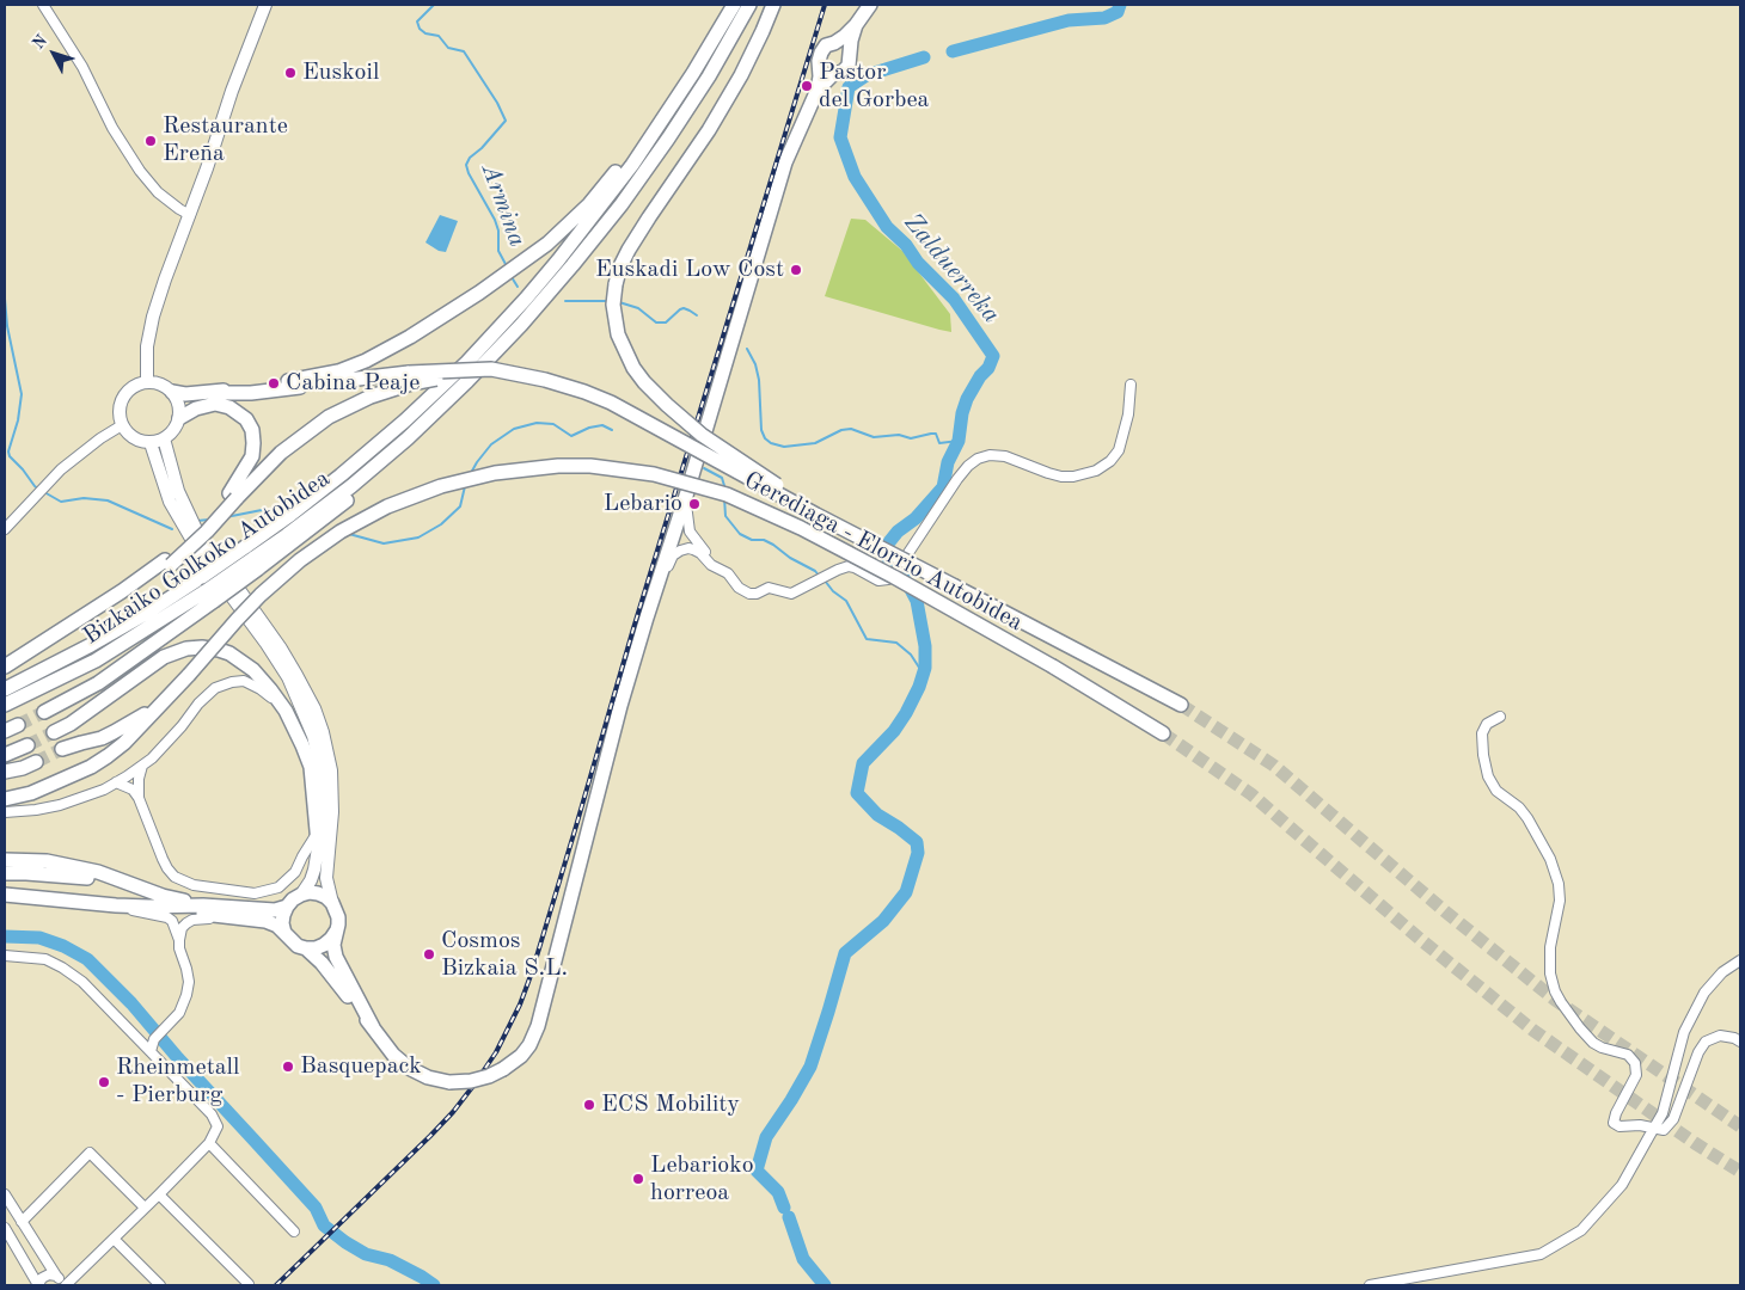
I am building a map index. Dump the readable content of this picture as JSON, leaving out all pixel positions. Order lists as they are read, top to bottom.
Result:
{
  "streets": {
    "highway": ["Gerediaga - Elorrio Autobidea", "Bizkaiko Golkoko Autobidea"]
  },
  "water": ["Armina", "Zalduerreka"],
  "places": [
    "Euskoil",
    "Pastor del Gorbea",
    "Restaurante Ereña",
    "Euskadi Low Cost",
    "Cabina Peaje",
    "Lebario",
    "Cosmos Bizkaia S.L.",
    "Basquepack",
    "Rheinmetall - Pierburg",
    "ECS Mobility",
    "Lebarioko horreoa"
  ],
  "north": "top left"
}
